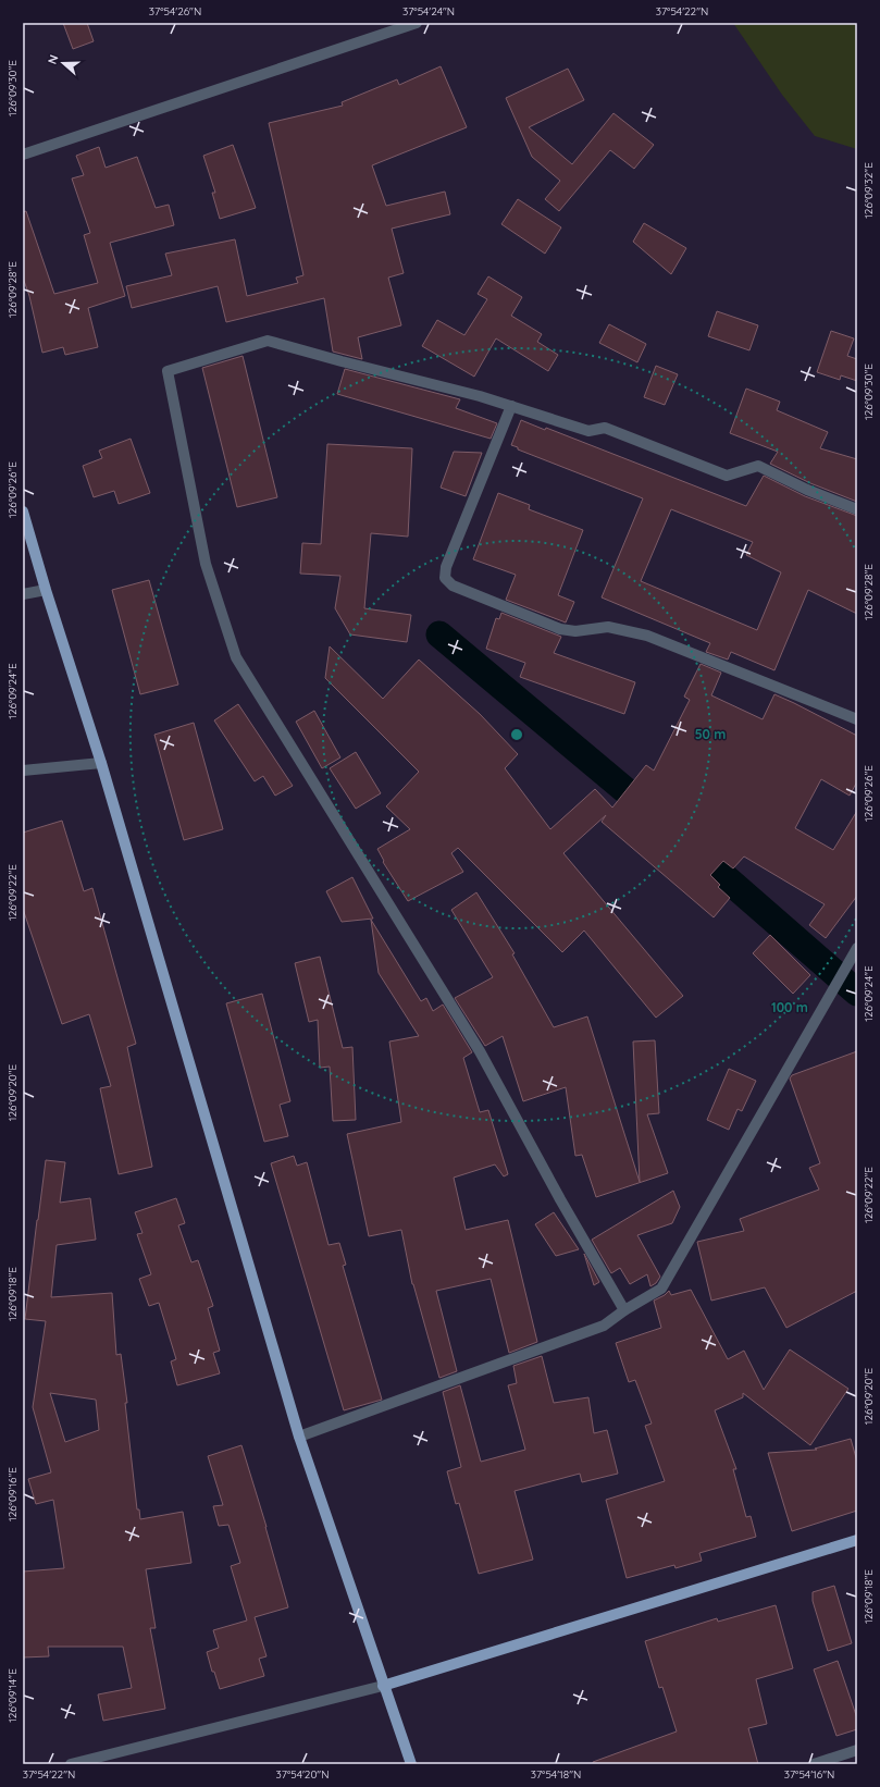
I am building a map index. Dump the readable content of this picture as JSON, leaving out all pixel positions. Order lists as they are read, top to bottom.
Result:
{
  "north": "left",
  "coordinates": [
    "37°54'26\"N",
    "37°54'24\"N",
    "37°54'22\"N",
    "126°09'30\"E",
    "126°09'32\"E",
    "126°09'28\"E",
    "126°09'26\"E",
    "126°09'24\"E",
    "126°09'22\"E",
    "126°09'20\"E",
    "126°09'18\"E",
    "126°09'16\"E",
    "126°09'14\"E",
    "37°54'20\"N",
    "37°54'18\"N",
    "37°54'16\"N"
  ],
  "rings": ["50 m", "100 m"]
}
